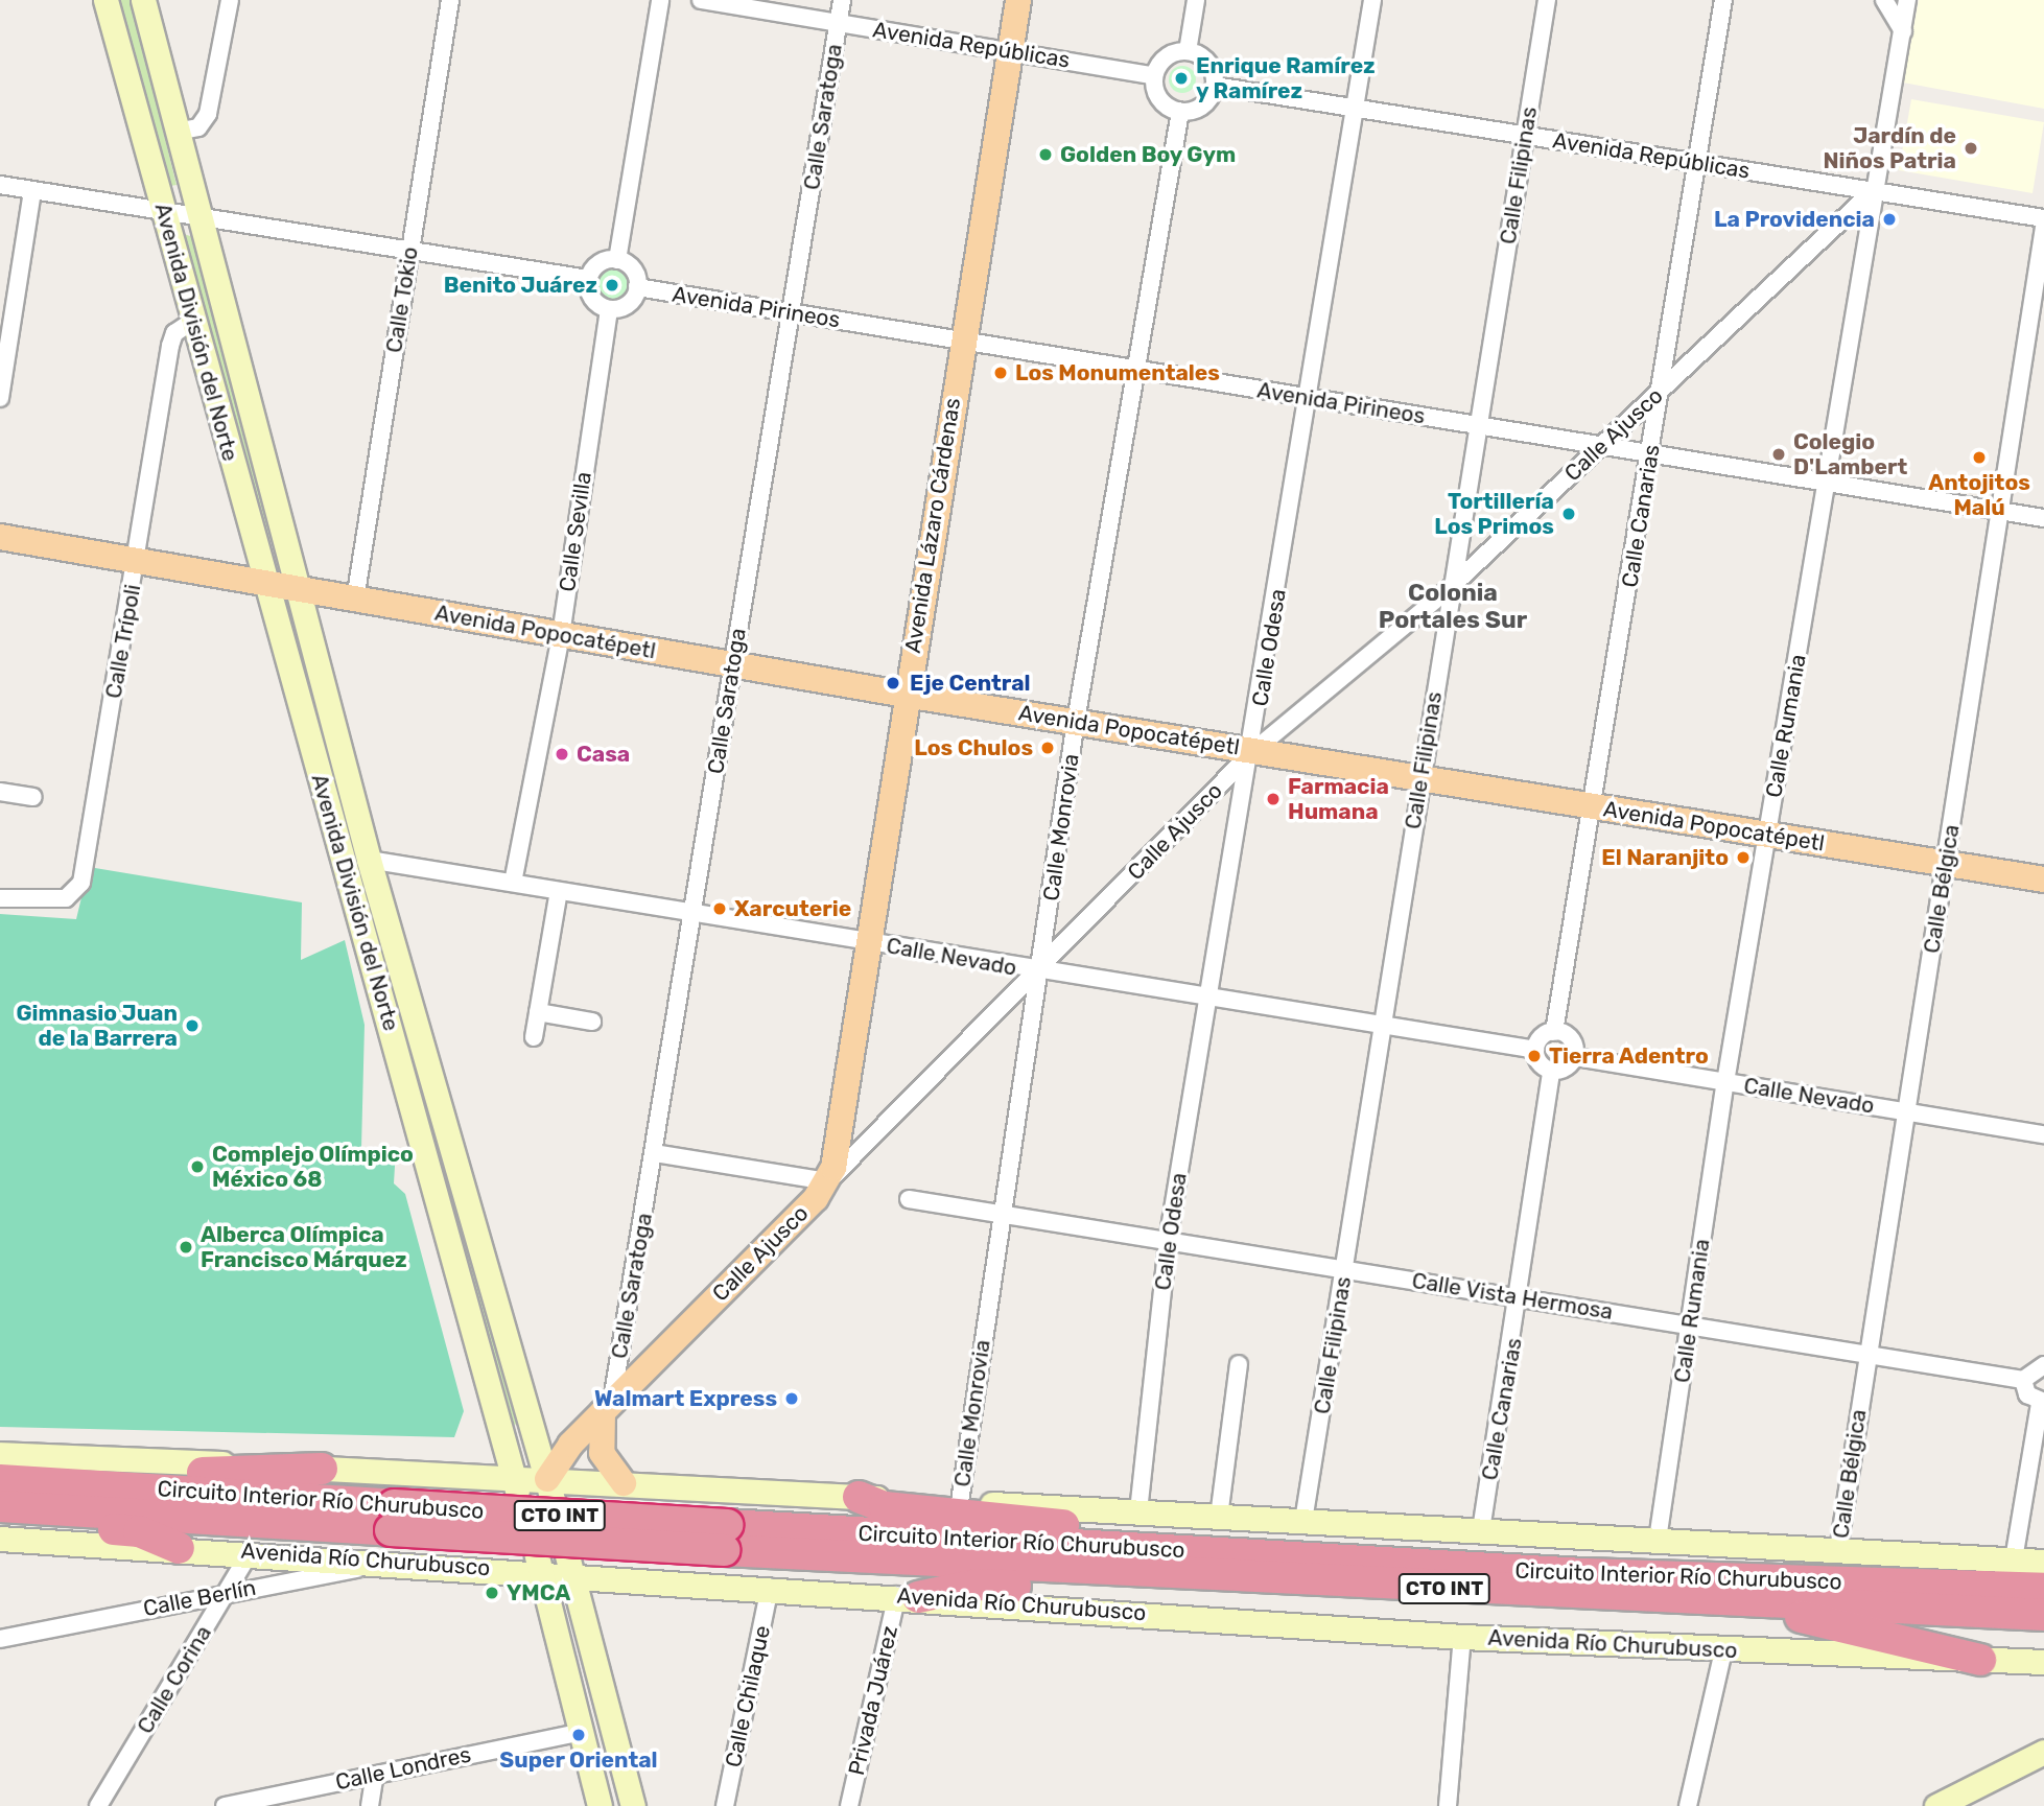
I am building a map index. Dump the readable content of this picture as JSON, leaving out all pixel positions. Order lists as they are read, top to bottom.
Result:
{
  "streets": {
    "highway": ["Circuito Interior Río Churubusco", "CTO INT"],
    "main road": [
      "Avenida División del Norte",
      "Calle Ajusco",
      "Avenida Lázaro Cárdenas",
      "Avenida Popocatépetl",
      "Avenida Río Churubusco"
    ],
    "street": [
      "Avenida Repúblicas",
      "Calle Saratoga",
      "Calle Filipinas",
      "Calle Tokio",
      "Avenida Pirineos",
      "Calle Canarias",
      "Calle Sevilla",
      "Calle Trípoli",
      "Calle Odesa",
      "Calle Rumania",
      "Calle Monrovia",
      "Calle Bélgica",
      "Calle Nevado",
      "Calle Vista Hermosa",
      "Calle Berlín",
      "Calle Corina",
      "Calle Chilaque",
      "Privada Juárez",
      "Calle Londres"
    ]
  },
  "crossings": [
    ["Avenida Repúblicas", "Calle Saratoga"],
    ["Avenida Repúblicas", "Calle Filipinas"],
    ["Avenida Repúblicas", "Calle Ajusco"],
    ["Avenida Repúblicas", "Calle Canarias"],
    ["Avenida Repúblicas", "Avenida Lázaro Cárdenas"],
    ["Avenida Repúblicas", "Calle Odesa"],
    ["Avenida Repúblicas", "Calle Rumania"],
    ["Avenida Repúblicas", "Calle Monrovia"],
    ["Calle Saratoga", "Avenida Pirineos"],
    ["Calle Saratoga", "Calle Ajusco"],
    ["Calle Saratoga", "Avenida Popocatépetl"],
    ["Calle Saratoga", "Calle Nevado"],
    ["Calle Filipinas", "Avenida Pirineos"],
    ["Calle Filipinas", "Calle Ajusco"],
    ["Calle Filipinas", "Avenida Popocatépetl"],
    ["Calle Filipinas", "Calle Nevado"],
    ["Calle Filipinas", "Calle Vista Hermosa"],
    ["Calle Filipinas", "CTO INT"],
    ["Calle Tokio", "Avenida Popocatépetl"],
    ["Avenida Pirineos", "Calle Ajusco"],
    ["Avenida Pirineos", "Calle Canarias"],
    ["Avenida Pirineos", "Avenida Lázaro Cárdenas"],
    ["Avenida Pirineos", "Calle Sevilla"],
    ["Avenida Pirineos", "Calle Odesa"],
    ["Avenida Pirineos", "Calle Rumania"],
    ["Avenida Pirineos", "Calle Monrovia"],
    ["Avenida Pirineos", "Calle Bélgica"],
    ["Avenida División del Norte", "Calle Ajusco"],
    ["Avenida División del Norte", "Avenida Popocatépetl"],
    ["Avenida División del Norte", "Calle Trípoli"],
    ["Avenida División del Norte", "Calle Nevado"],
    ["Avenida División del Norte", "CTO INT"],
    ["Avenida División del Norte", "Avenida Río Churubusco"],
    ["Avenida División del Norte", "Calle Londres"],
    ["Calle Ajusco", "Calle Canarias"],
    ["Calle Ajusco", "Avenida Lázaro Cárdenas"],
    ["Calle Ajusco", "Avenida Popocatépetl"],
    ["Calle Ajusco", "Calle Odesa"],
    ["Calle Ajusco", "Calle Rumania"],
    ["Calle Ajusco", "Calle Monrovia"],
    ["Calle Ajusco", "Calle Nevado"],
    ["Calle Ajusco", "CTO INT"],
    ["Calle Canarias", "Avenida Popocatépetl"],
    ["Calle Canarias", "Calle Nevado"],
    ["Calle Canarias", "Calle Vista Hermosa"],
    ["Calle Canarias", "CTO INT"],
    ["Avenida Lázaro Cárdenas", "Avenida Popocatépetl"],
    ["Avenida Lázaro Cárdenas", "Calle Nevado"],
    ["Calle Sevilla", "Avenida Popocatépetl"],
    ["Calle Sevilla", "Calle Nevado"],
    ["Avenida Popocatépetl", "Calle Trípoli"],
    ["Avenida Popocatépetl", "Calle Odesa"],
    ["Avenida Popocatépetl", "Calle Rumania"],
    ["Avenida Popocatépetl", "Calle Monrovia"],
    ["Avenida Popocatépetl", "Calle Bélgica"],
    ["Calle Odesa", "Calle Nevado"],
    ["Calle Odesa", "Calle Vista Hermosa"],
    ["Calle Odesa", "CTO INT"],
    ["Calle Rumania", "Calle Nevado"],
    ["Calle Rumania", "Calle Vista Hermosa"],
    ["Calle Rumania", "CTO INT"],
    ["Calle Monrovia", "Calle Nevado"],
    ["Calle Monrovia", "Calle Vista Hermosa"],
    ["Calle Monrovia", "CTO INT"],
    ["Calle Bélgica", "Calle Nevado"],
    ["Calle Bélgica", "Calle Vista Hermosa"],
    ["Calle Bélgica", "CTO INT"],
    ["Avenida Río Churubusco", "Calle Berlín"],
    ["Avenida Río Churubusco", "Calle Corina"],
    ["Avenida Río Churubusco", "Calle Chilaque"],
    ["Avenida Río Churubusco", "Privada Juárez"],
    ["Calle Berlín", "Calle Corina"]
  ],
  "districts": ["Colonia Portales Sur"],
  "places": [
    "Enrique Ramírez y Ramírez",
    "Jardín de Niños Patria",
    "Golden Boy Gym",
    "La Providencia",
    "Benito Juárez",
    "Los Monumentales",
    "Colegio D'Lambert",
    "Antojitos Malú",
    "Tortillería Los Primos",
    "Eje Central",
    "Los Chulos",
    "Casa",
    "Farmacia Humana",
    "El Naranjito",
    "Xarcuterie",
    "Gimnasio Juan de la Barrera",
    "Tierra Adentro",
    "Complejo Olímpico México 68",
    "Alberca Olímpica Francisco Márquez",
    "Walmart Express",
    "YMCA",
    "Super Oriental"
  ]
}
